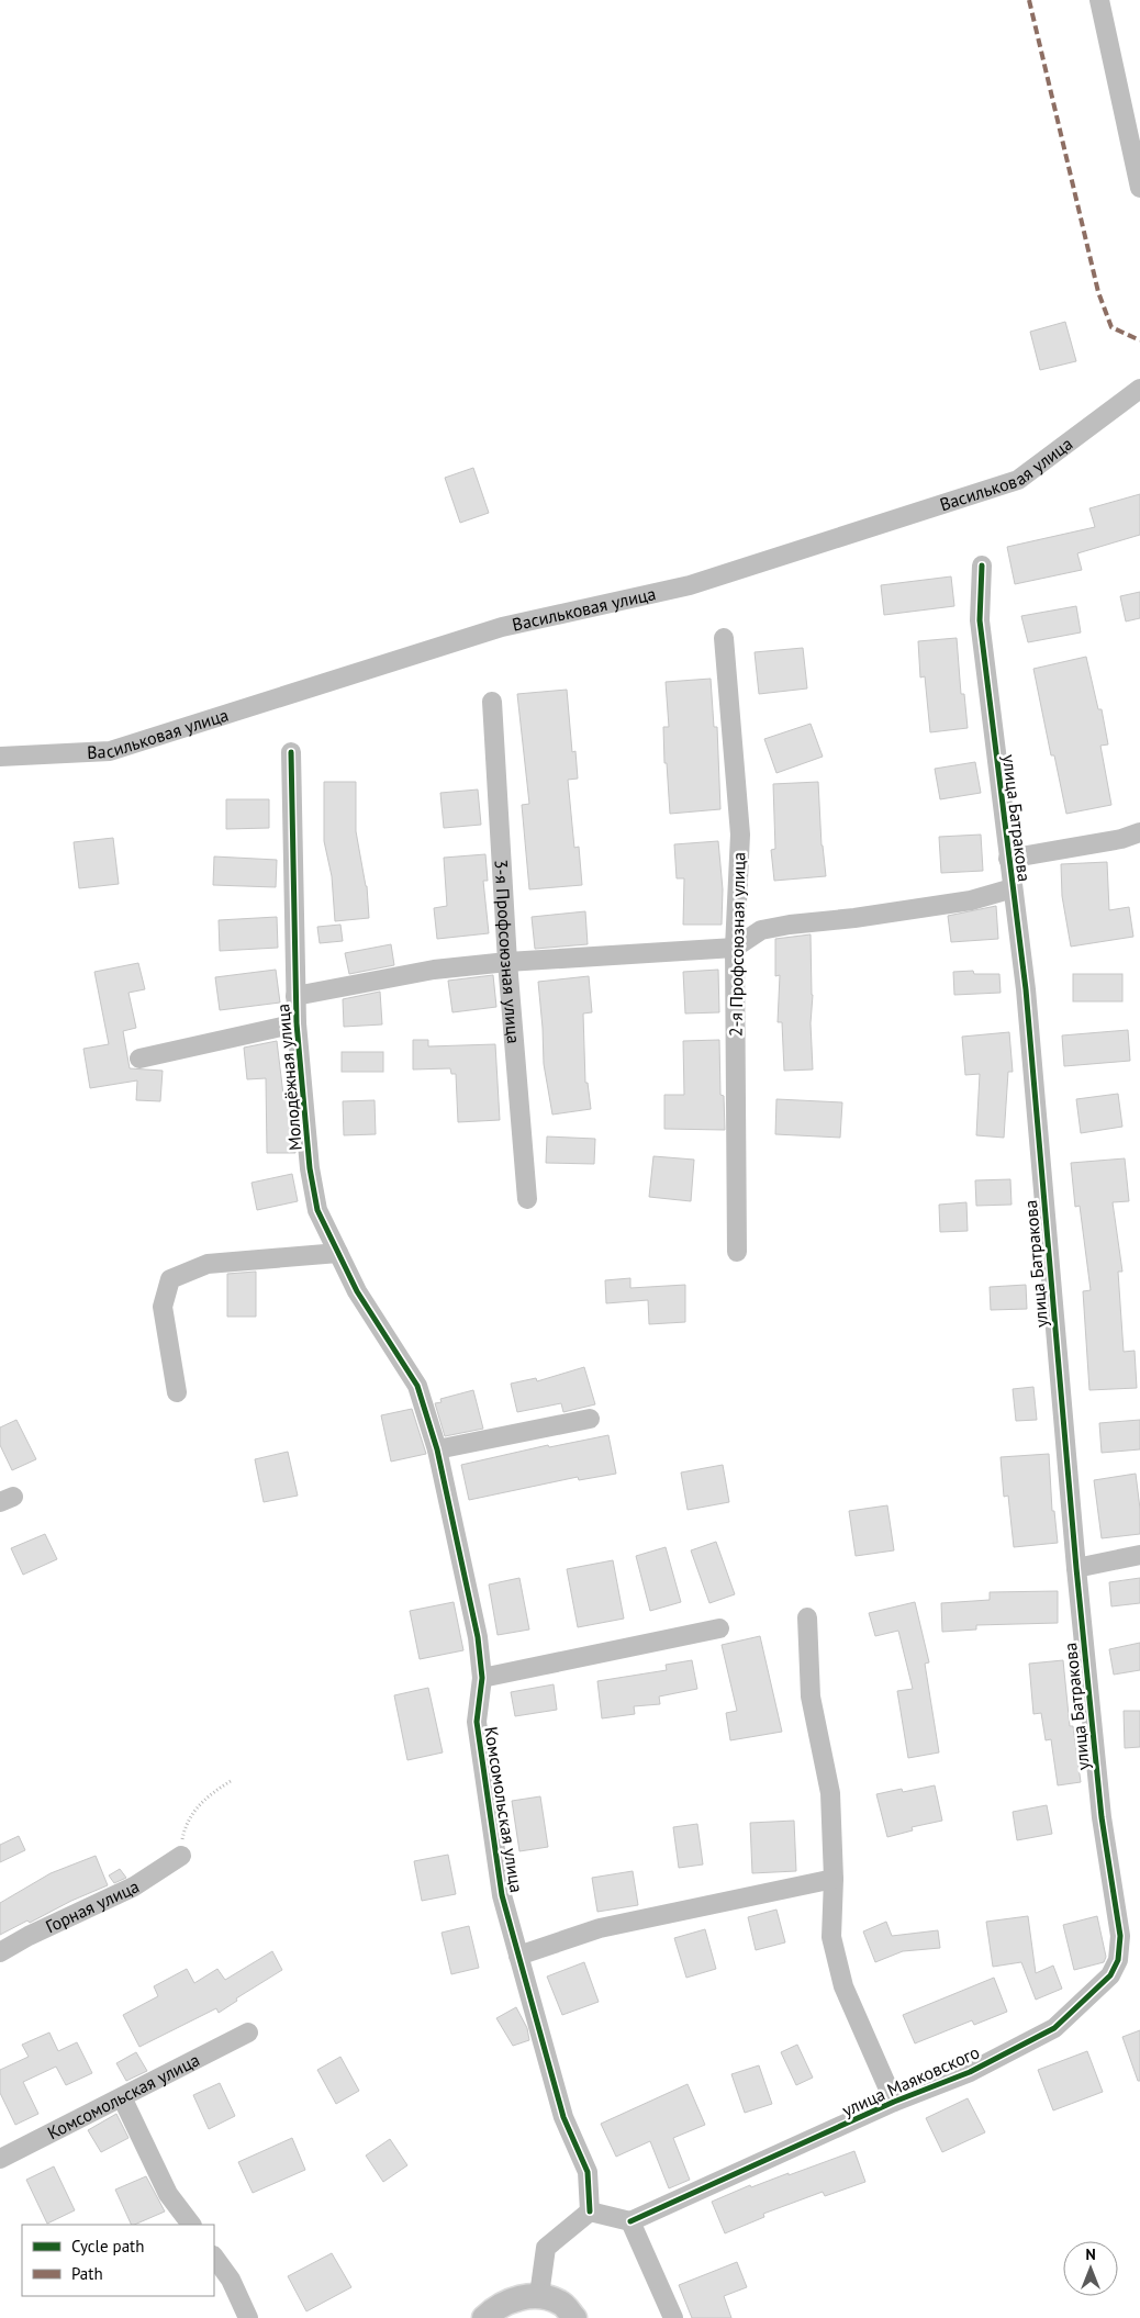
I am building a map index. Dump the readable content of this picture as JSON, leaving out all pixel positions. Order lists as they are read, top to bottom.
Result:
{
  "streets": {
    "street": [
      "Васильковая улица",
      "улица Батракова",
      "2-я Профсоюзная улица",
      "3-я Профсоюзная улица",
      "Молодёжная улица",
      "Комсомольская улица",
      "Горная улица",
      "улица Маяковского"
    ]
  },
  "crossings": [
    ["улица Батракова", "улица Маяковского"],
    ["Молодёжная улица", "Комсомольская улица"]
  ],
  "legend": ["Cycle path", "Path"],
  "north": "top"
}
